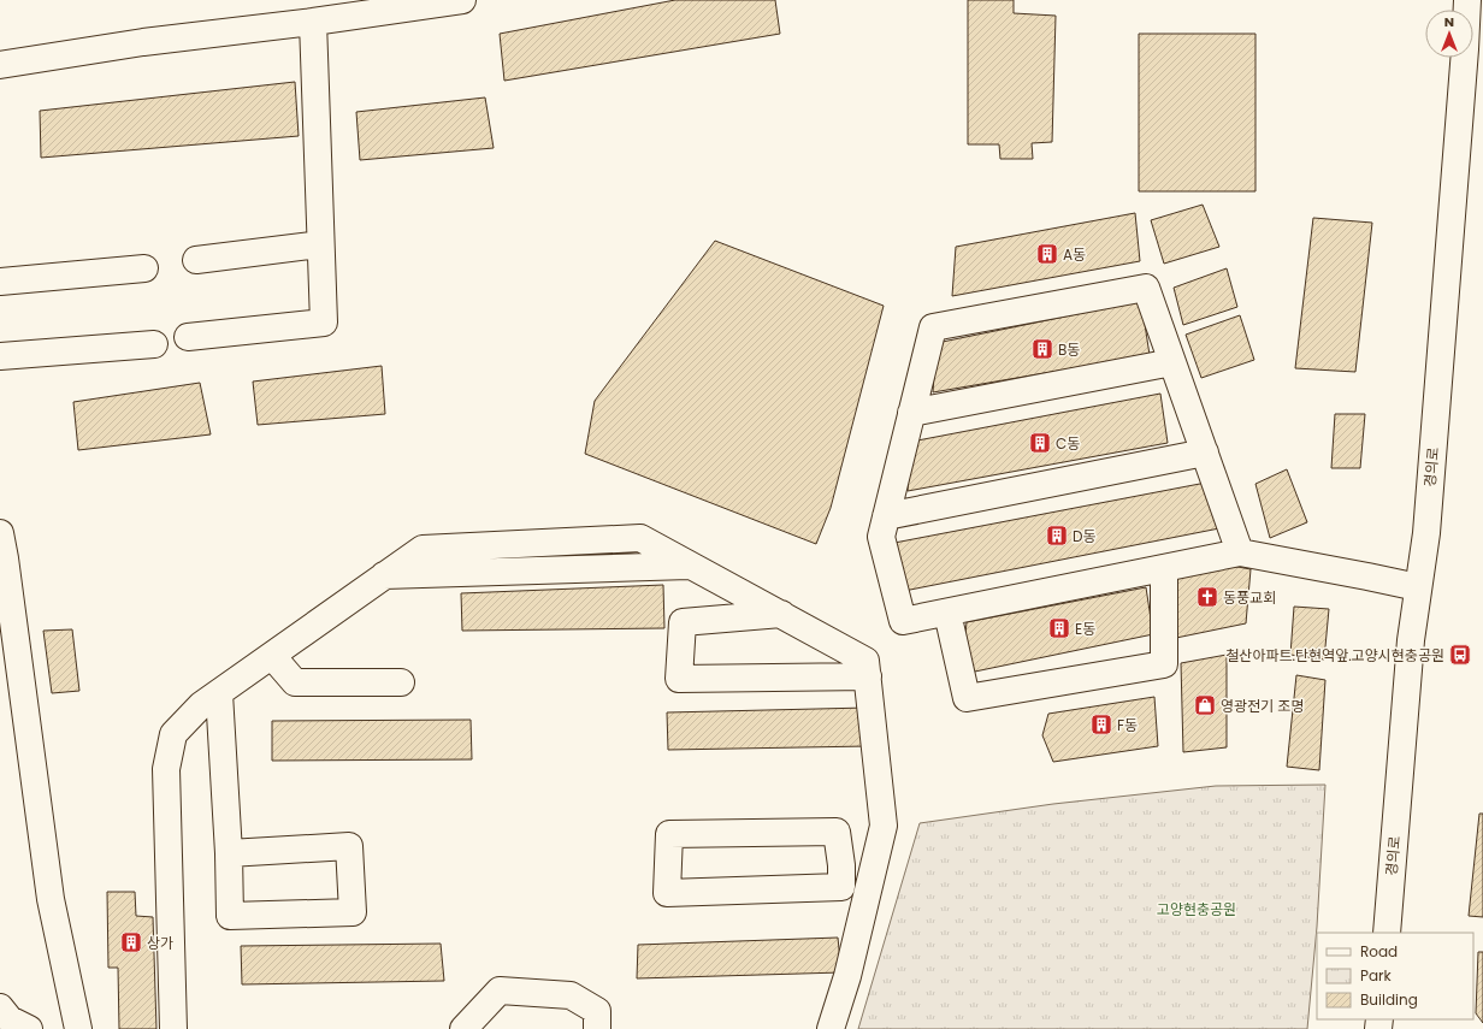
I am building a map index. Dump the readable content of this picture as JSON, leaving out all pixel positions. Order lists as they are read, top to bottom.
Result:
{
  "streets": {
    "main road": ["경의로"]
  },
  "parks": ["고양현충공원"],
  "places": {
    "building": [
      "A동",
      "B동",
      "C동",
      "D동",
      "E동",
      "F동",
      "상가"
    ],
    "church": ["동풍교회"],
    "bus stop": ["철산아파트.탄현역앞.고양시현충공원"],
    "shop": ["영광전기 조명"]
  },
  "legend": ["Road", "Park", "Building"],
  "north": "top"
}
